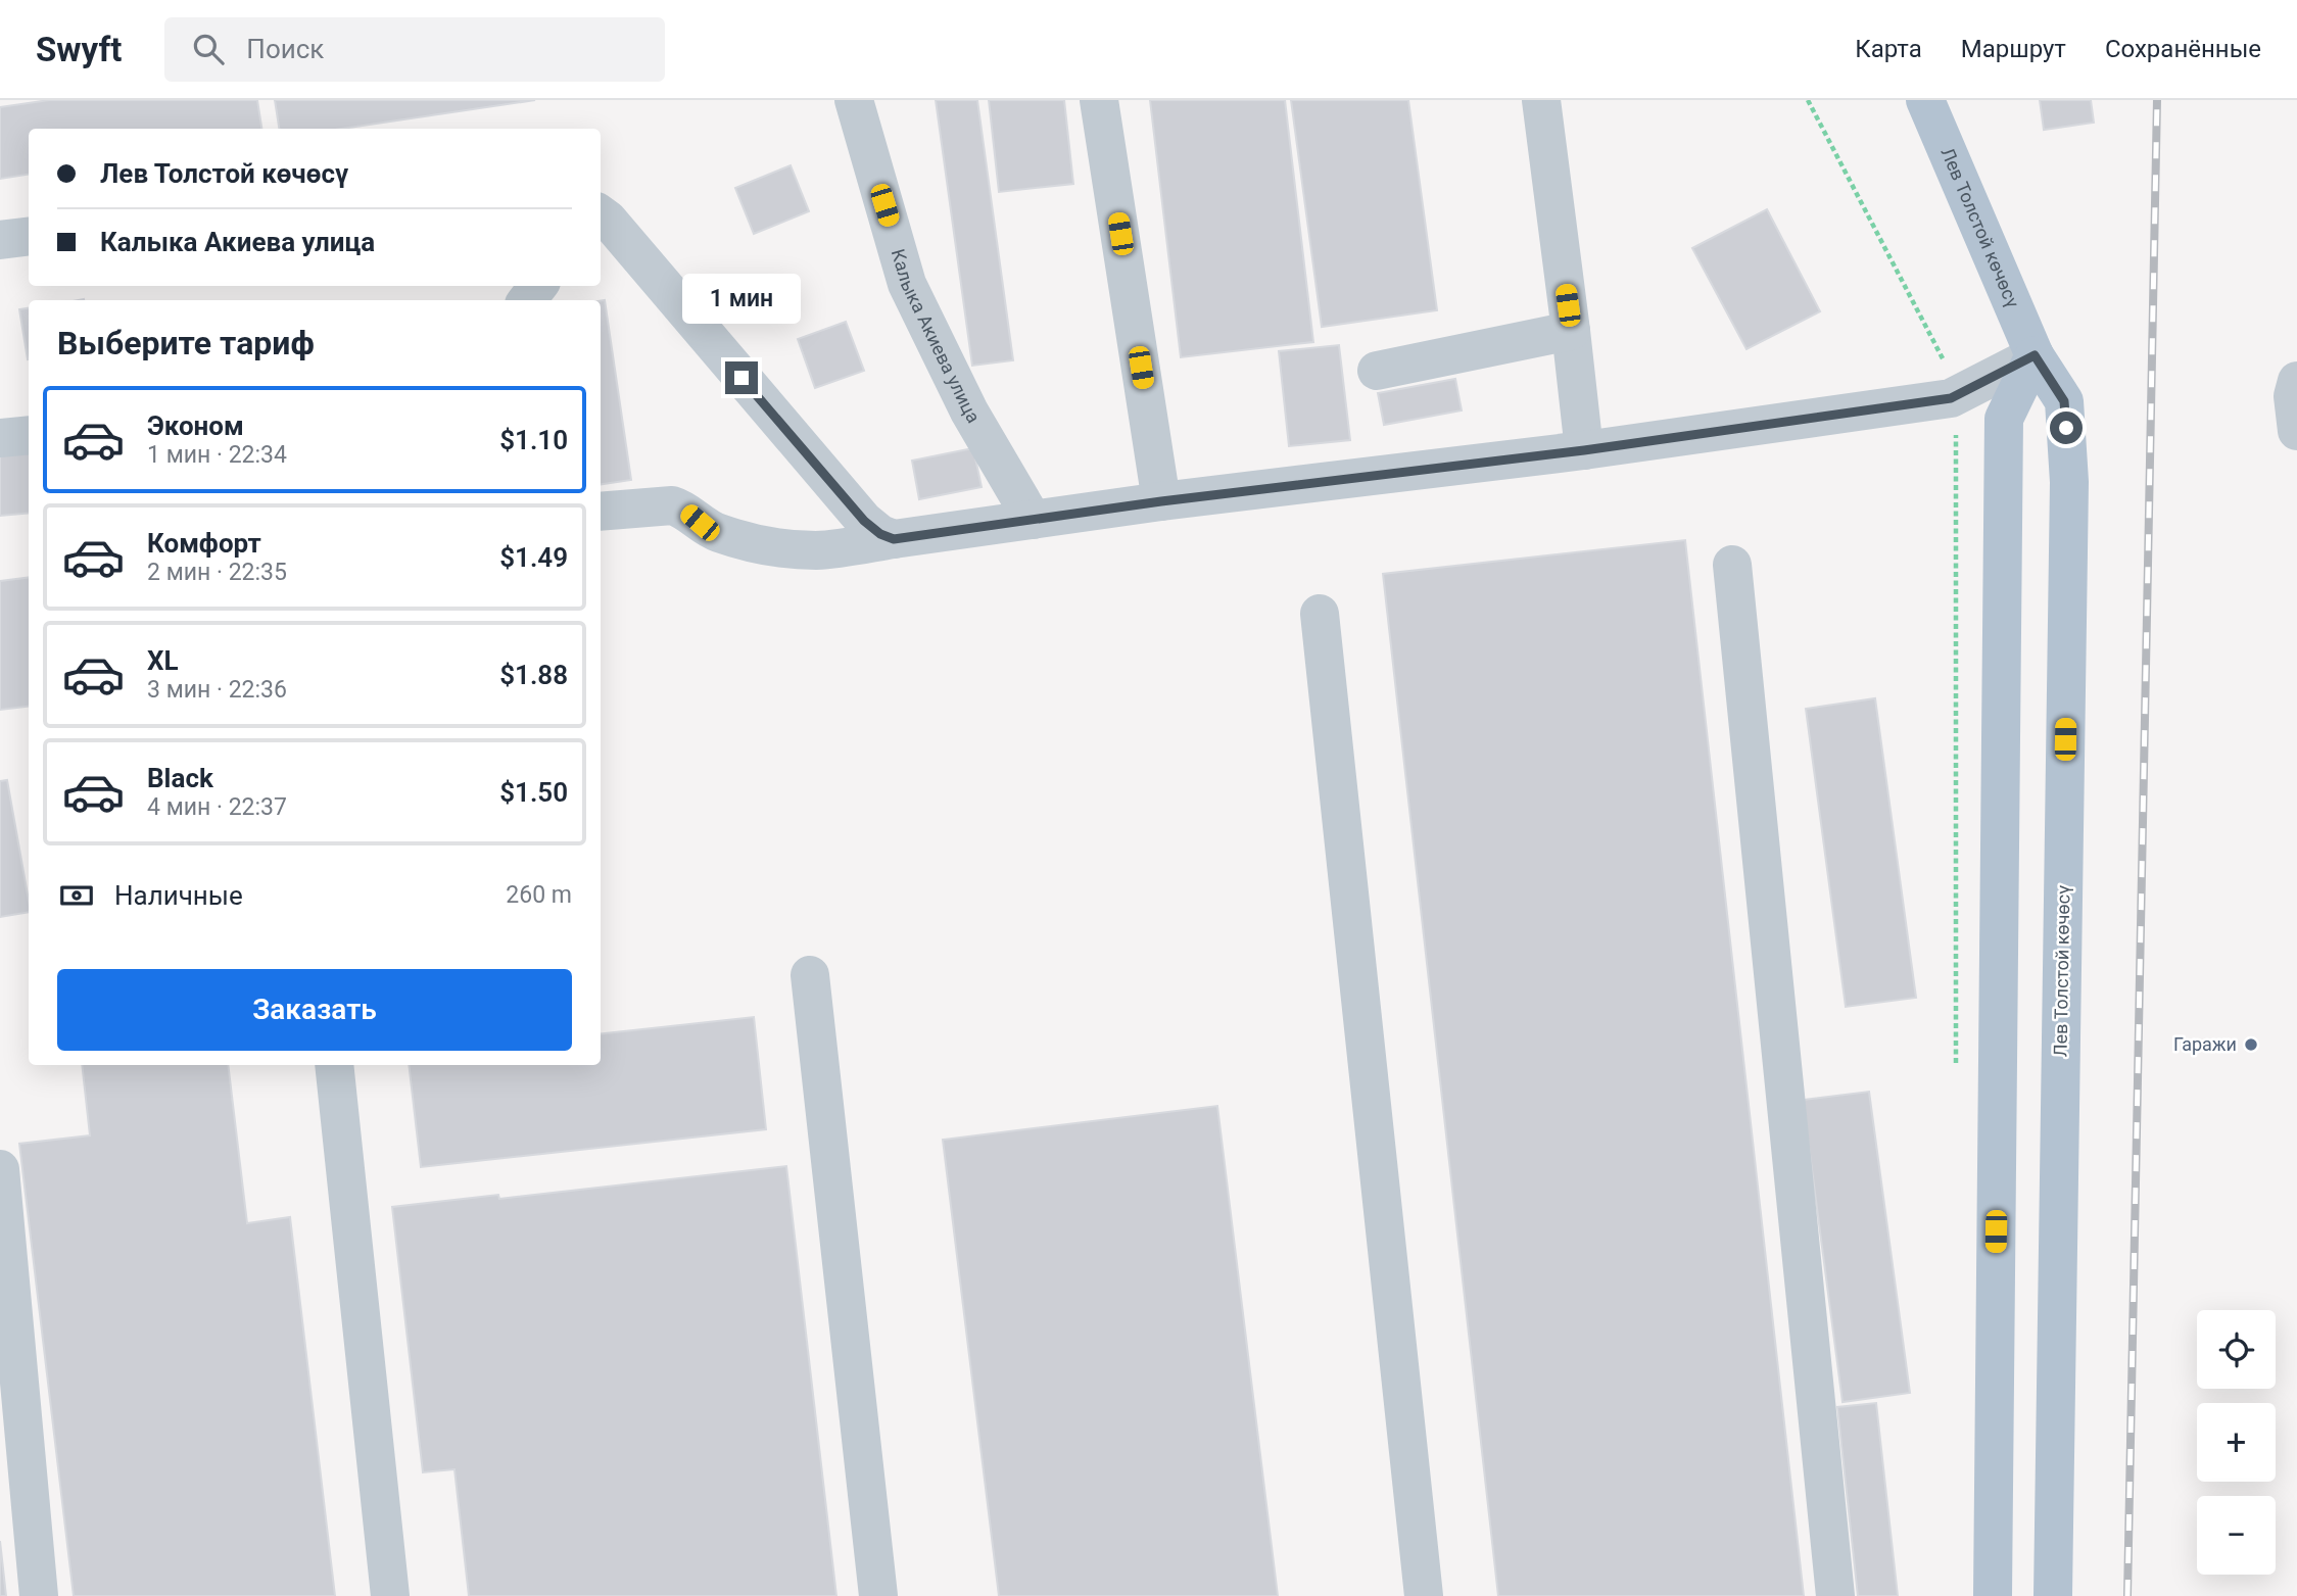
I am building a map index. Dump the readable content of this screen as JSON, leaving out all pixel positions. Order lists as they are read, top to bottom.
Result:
{
  "streets": {
    "main road": ["Лев Толстой көчөсү"],
    "street": ["Калыка Акиева улица"]
  },
  "places": ["Гаражи"],
  "page": {
    "header": "Swyft",
    "search": "Поиск",
    "nav": ["Карта", "Маршрут", "Сохранённые"],
    "banner": ["Лев Толстой көчөсү", "Калыка Акиева улица"],
    "bubble": "1 мин",
    "heading": "Выберите тариф",
    "list": [
      {
        "name": "Эконом",
        "note": "1 мин · 22:34",
        "value": "$1.10"
      },
      {
        "name": "Комфорт",
        "note": "2 мин · 22:35",
        "value": "$1.49"
      },
      {
        "name": "XL",
        "note": "3 мин · 22:36",
        "value": "$1.88"
      },
      {
        "name": "Black",
        "note": "4 мин · 22:37",
        "value": "$1.50"
      }
    ],
    "pay": ["Наличные", "260 m"],
    "buttons": "Заказать",
    "map_buttons": ["+", "−"]
  }
}
